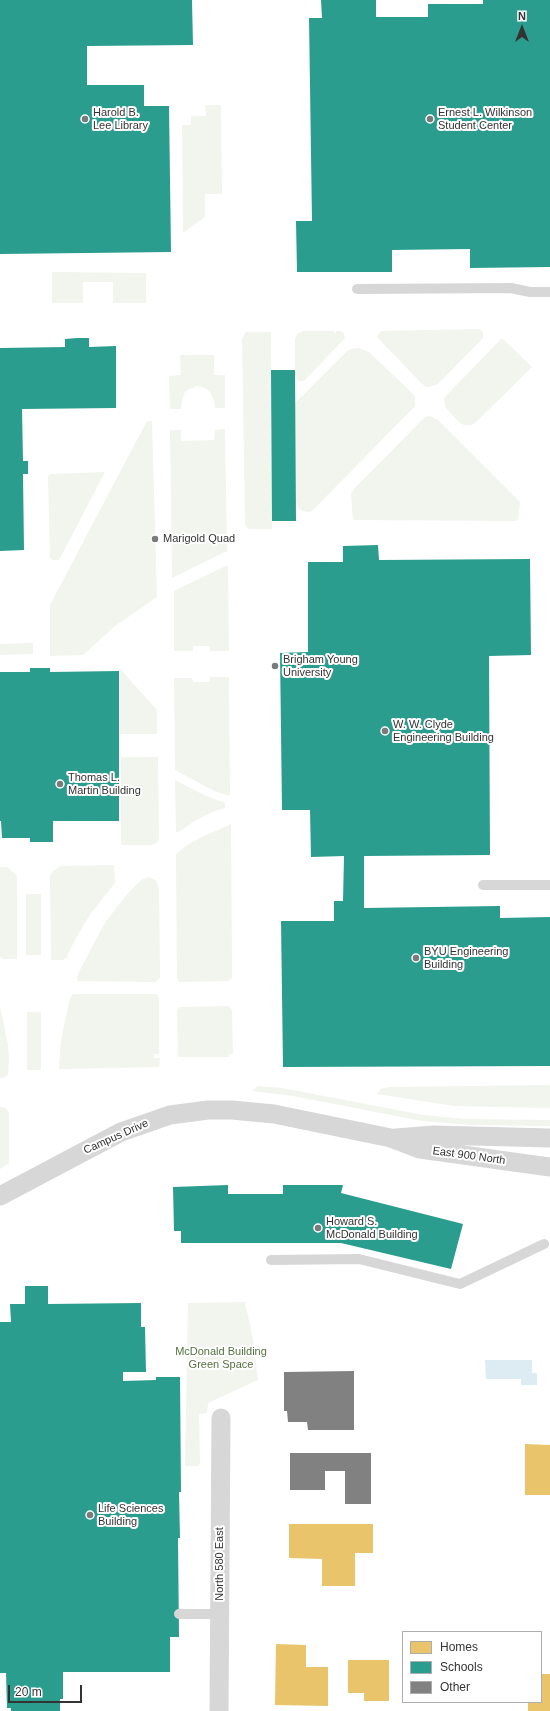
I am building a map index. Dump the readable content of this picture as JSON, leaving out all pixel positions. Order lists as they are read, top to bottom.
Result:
{
  "streets": {
    "street": ["Campus Drive", "East 900 North", "North 580 East"]
  },
  "crossings": [
    ["Campus Drive", "East 900 North"]
  ],
  "parks": ["McDonald Building Green Space"],
  "places": [
    "Harold B. Lee Library",
    "Ernest L. Wilkinson Student Center",
    "Marigold Quad",
    "Brigham Young University",
    "W. W. Clyde Engineering Building",
    "Thomas L. Martin Building",
    "BYU Engineering Building",
    "Howard S. McDonald Building",
    "Life Sciences Building"
  ],
  "legend": ["Homes", "Schools", "Other"],
  "scale_bar": "20 m",
  "north": "top"
}
